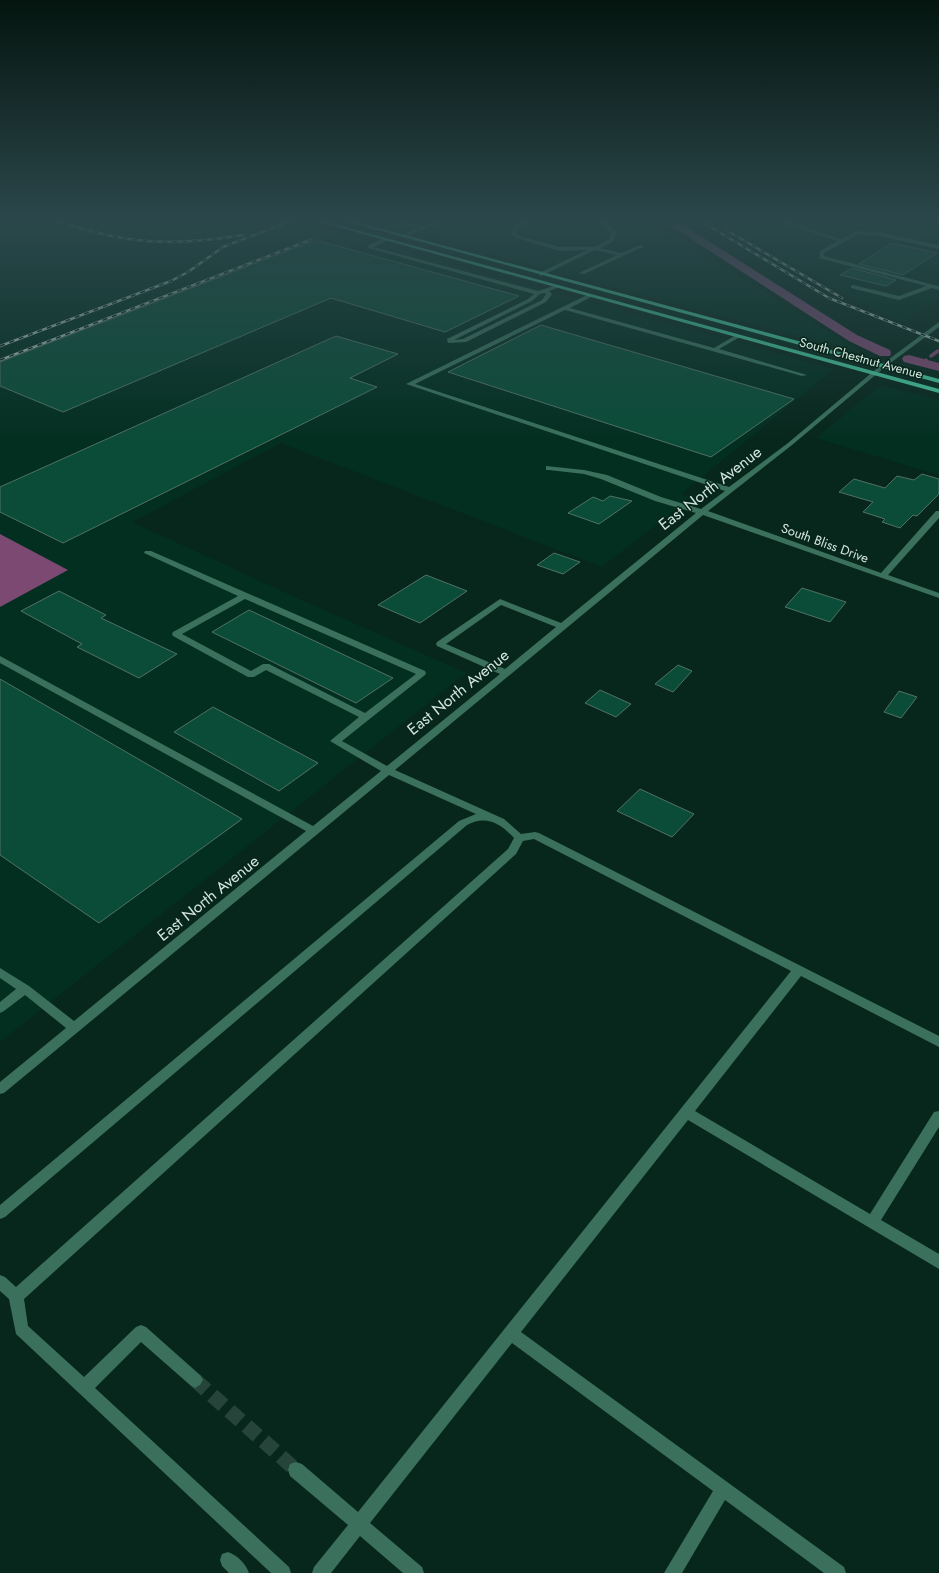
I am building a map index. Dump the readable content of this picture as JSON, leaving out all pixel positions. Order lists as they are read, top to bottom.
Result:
{
  "streets": {
    "main road": ["South Chestnut Avenue"],
    "street": ["East North Avenue", "South Bliss Drive"]
  },
  "crossings": [
    ["South Chestnut Avenue", "East North Avenue"],
    ["East North Avenue", "South Bliss Drive"]
  ]
}
